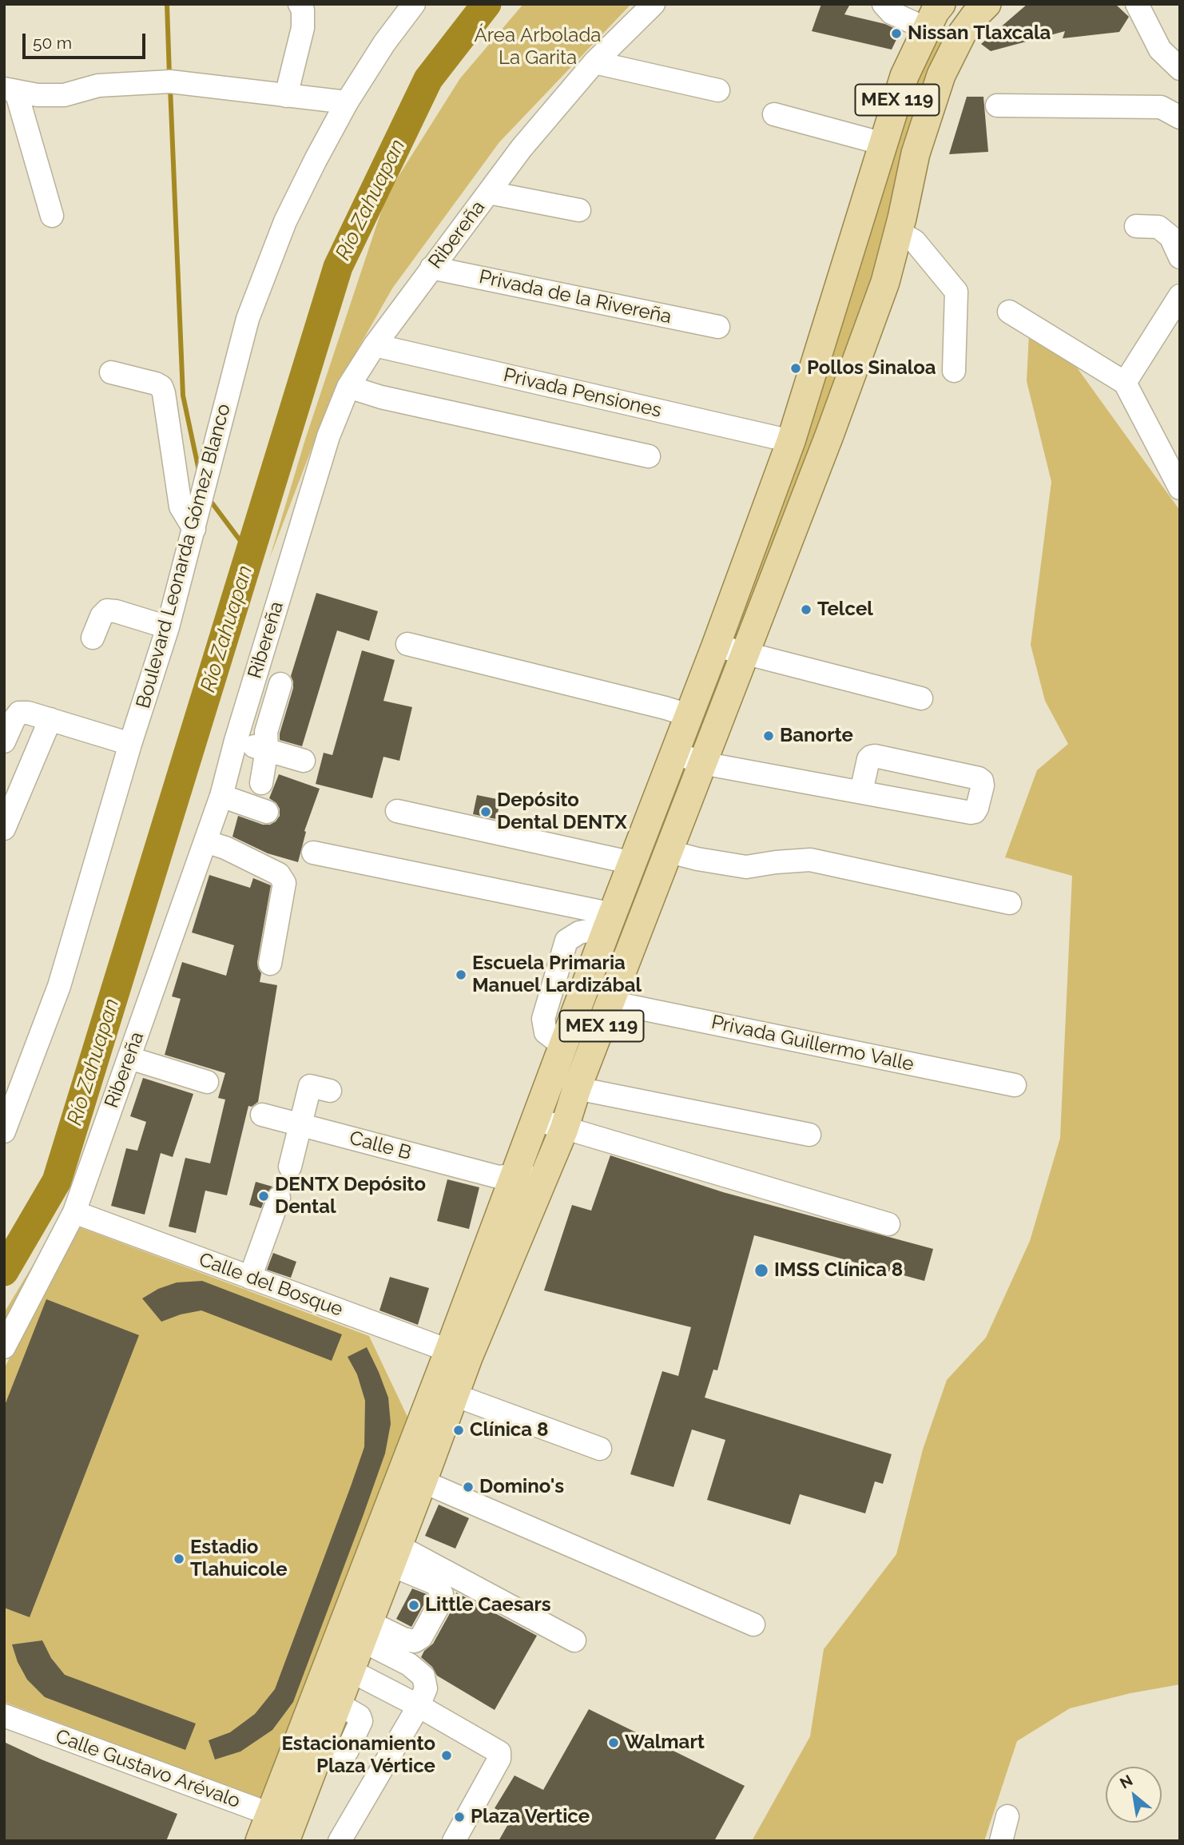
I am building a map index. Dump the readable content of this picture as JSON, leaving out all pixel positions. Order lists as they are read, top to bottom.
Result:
{
  "streets": {
    "main road": ["MEX 119"],
    "street": [
      "Ribereña",
      "Privada de la Rivereña",
      "Privada Pensiones",
      "Boulevard Leonarda Gómez Blanco",
      "Privada Guillermo Valle",
      "Calle B",
      "Calle del Bosque",
      "Calle Gustavo Arévalo"
    ]
  },
  "crossings": [
    ["MEX 119", "Privada Pensiones"],
    ["MEX 119", "Privada Guillermo Valle"],
    ["MEX 119", "Calle B"],
    ["MEX 119", "Calle del Bosque"],
    ["MEX 119", "Calle Gustavo Arévalo"],
    ["Ribereña", "Privada de la Rivereña"],
    ["Ribereña", "Privada Pensiones"],
    ["Ribereña", "Calle del Bosque"]
  ],
  "water": ["Río Zahuapan"],
  "parks": ["Área Arbolada La Garita"],
  "places": [
    "Nissan Tlaxcala",
    "Pollos Sinaloa",
    "Telcel",
    "Banorte",
    "Depósito Dental DENTX",
    "Escuela Primaria Manuel Lardizábal",
    "DENTX Depósito Dental",
    "IMSS Clínica 8",
    "Clínica 8",
    "Domino's",
    "Estadio Tlahuicole",
    "Little Caesars",
    "Walmart",
    "Estacionamiento Plaza Vértice",
    "Plaza Vertice"
  ],
  "scale_bar": "50 m",
  "north": "top left"
}
